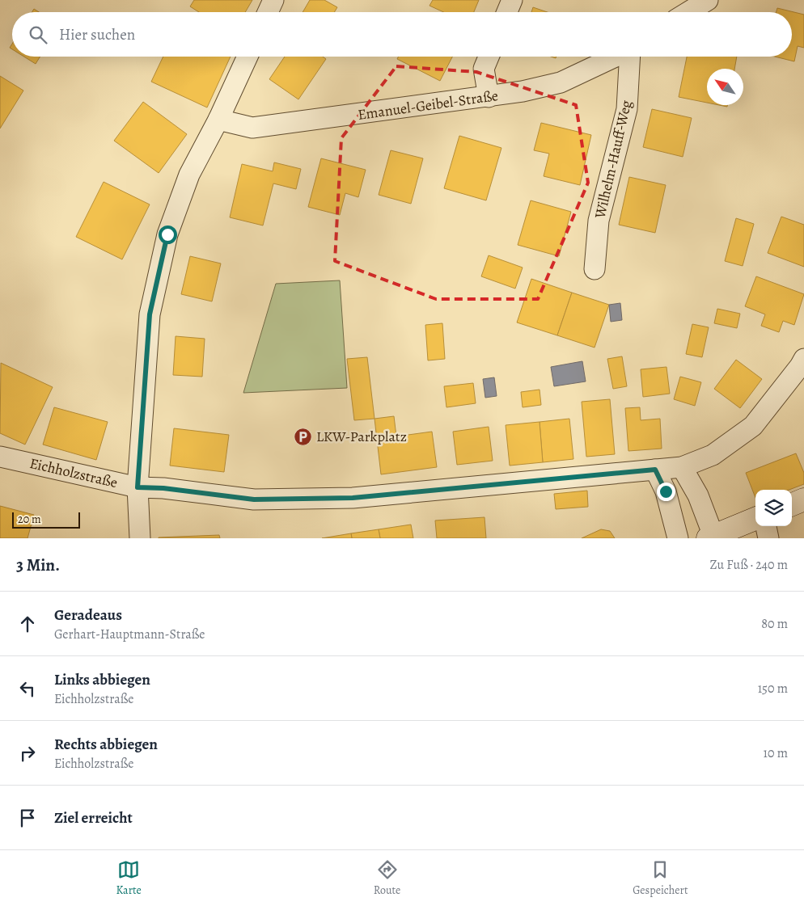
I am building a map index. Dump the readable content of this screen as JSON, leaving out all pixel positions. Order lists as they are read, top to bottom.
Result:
{
  "streets": {
    "street": ["Emanuel-Geibel-Straße", "Wilhelm-Hauff-Weg", "Eichholzstraße"]
  },
  "places": {
    "parking": ["LKW-Parkplatz"]
  },
  "scale_bar": "20 m",
  "north": "top left",
  "page": {
    "search": "Hier suchen",
    "scale": "20 m",
    "heading": ["3 Min.", "Zu Fuß · 240 m"],
    "list": [
      ["Geradeaus", "Gerhart-Hauptmann-Straße", "80 m"],
      ["Links abbiegen", "Eichholzstraße", "150 m"],
      ["Rechts abbiegen", "Eichholzstraße", "10 m"],
      "Ziel erreicht"
    ],
    "nav": ["Karte", "Route", "Gespeichert"]
  }
}
